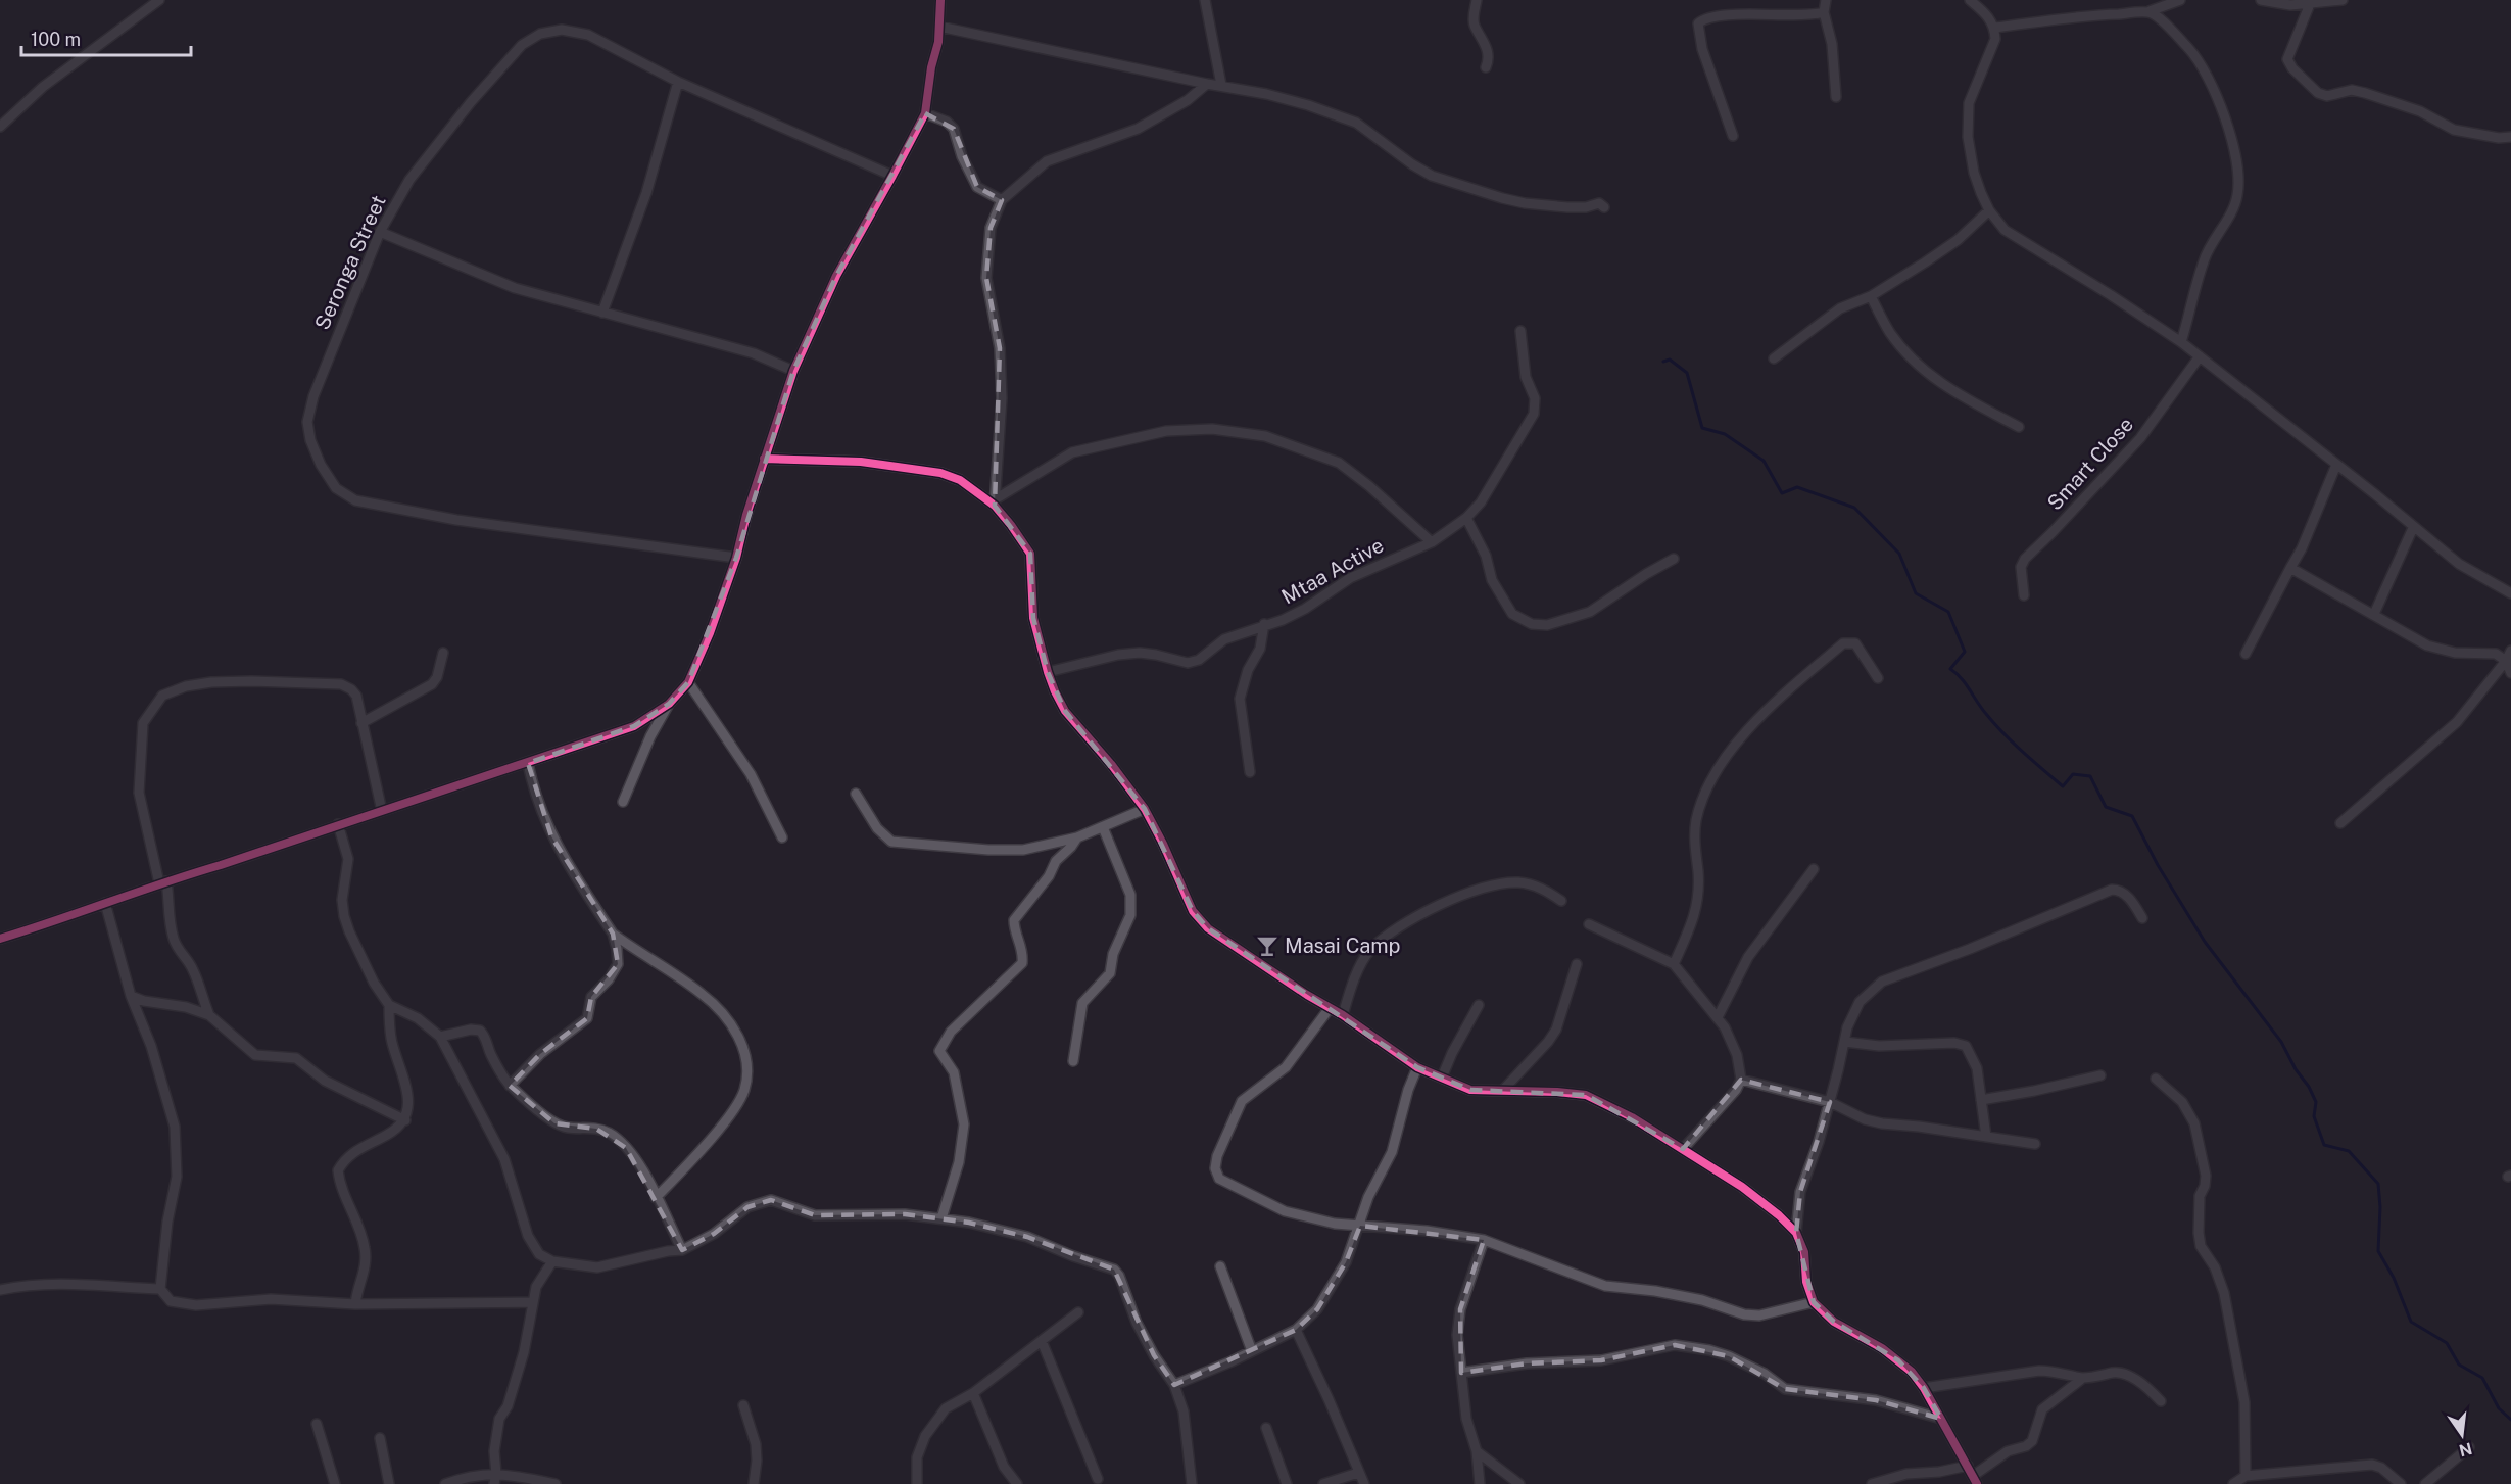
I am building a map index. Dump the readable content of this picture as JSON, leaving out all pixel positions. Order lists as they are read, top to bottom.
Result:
{
  "streets": {
    "street": ["Seronga Street", "Smart Close", "Mtaa Active"]
  },
  "places": {
    "bar": ["Masai Camp"]
  },
  "scale_bar": "100 m",
  "north": "bottom"
}
